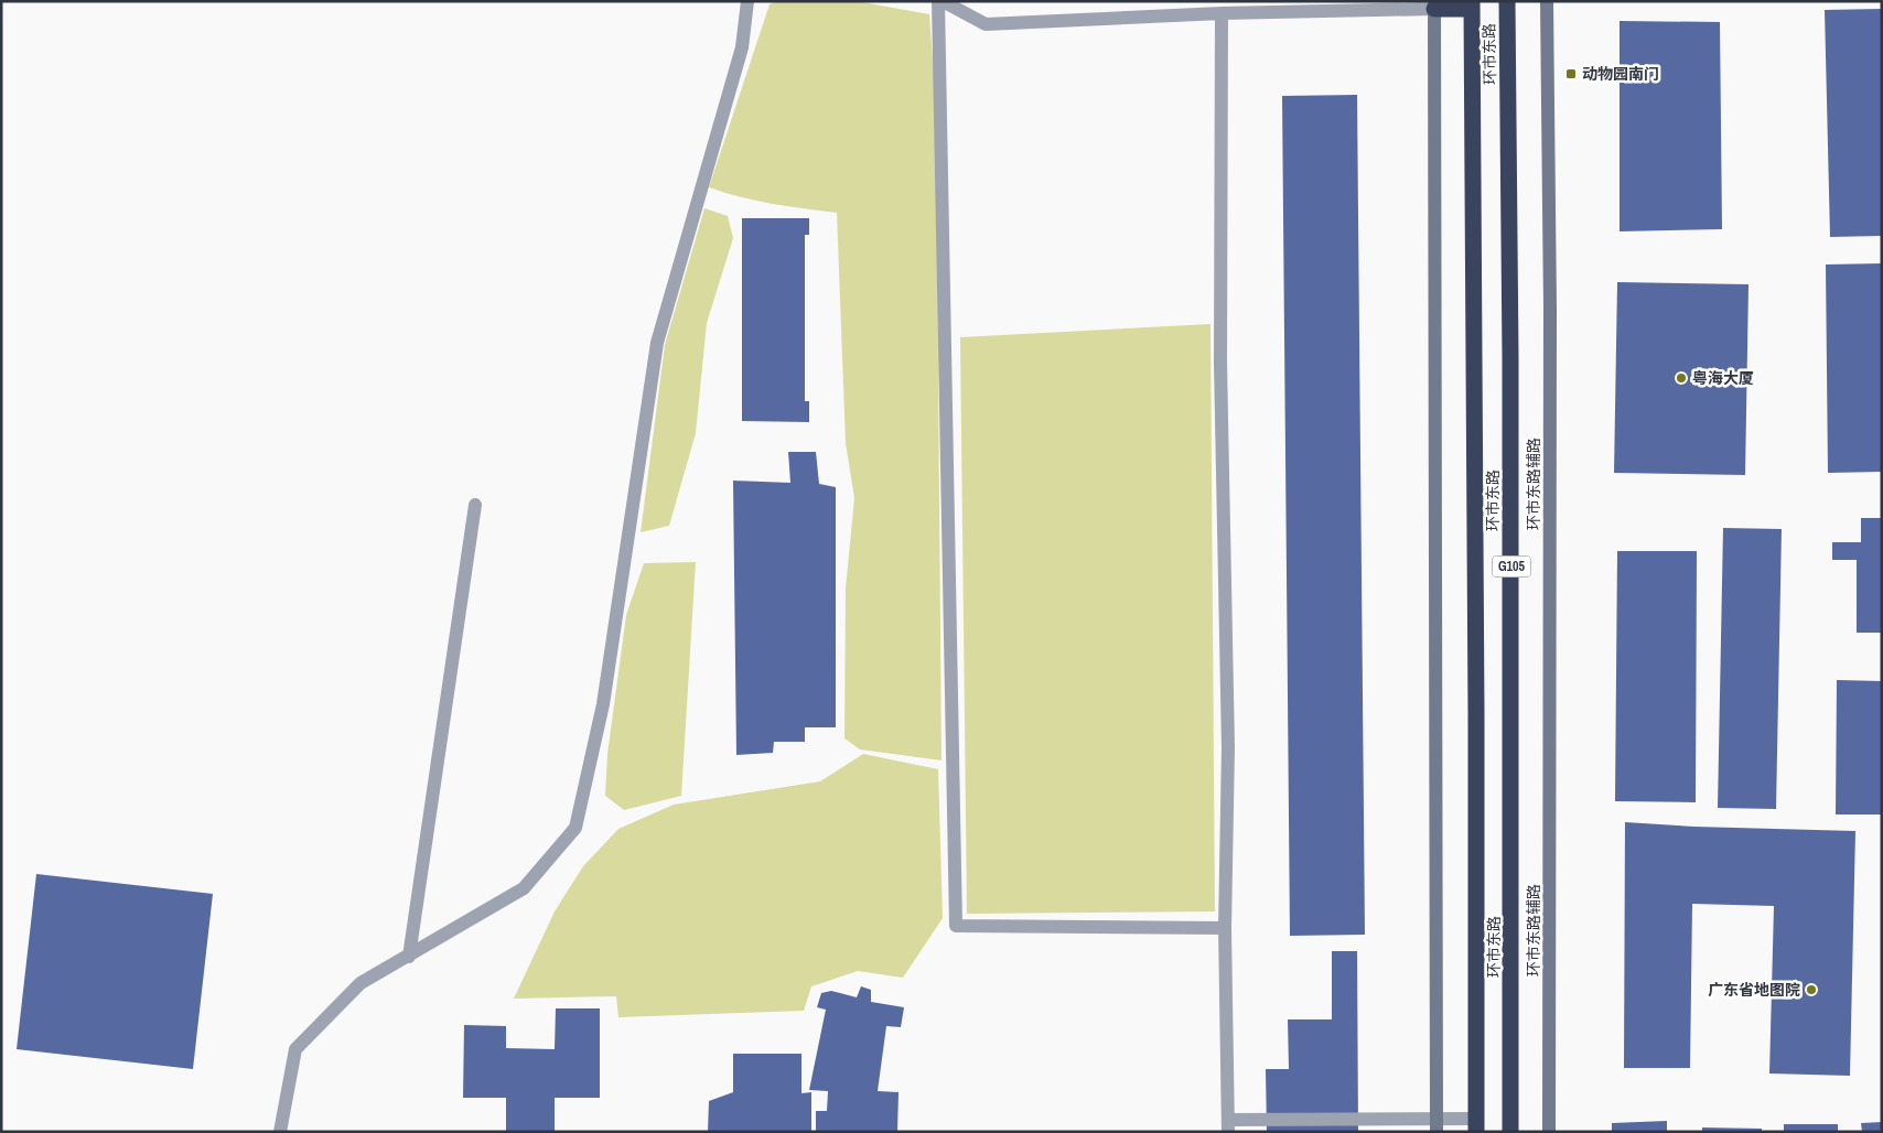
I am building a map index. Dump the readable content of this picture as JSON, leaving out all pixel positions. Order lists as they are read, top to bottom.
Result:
{
  "streets": {
    "highway": ["环市东路", "G105"],
    "main road": ["环市东路辅路"]
  },
  "places": {
    "transit": ["动物园南门"],
    "other": ["粤海大厦", "广东省地图院"]
  }
}
